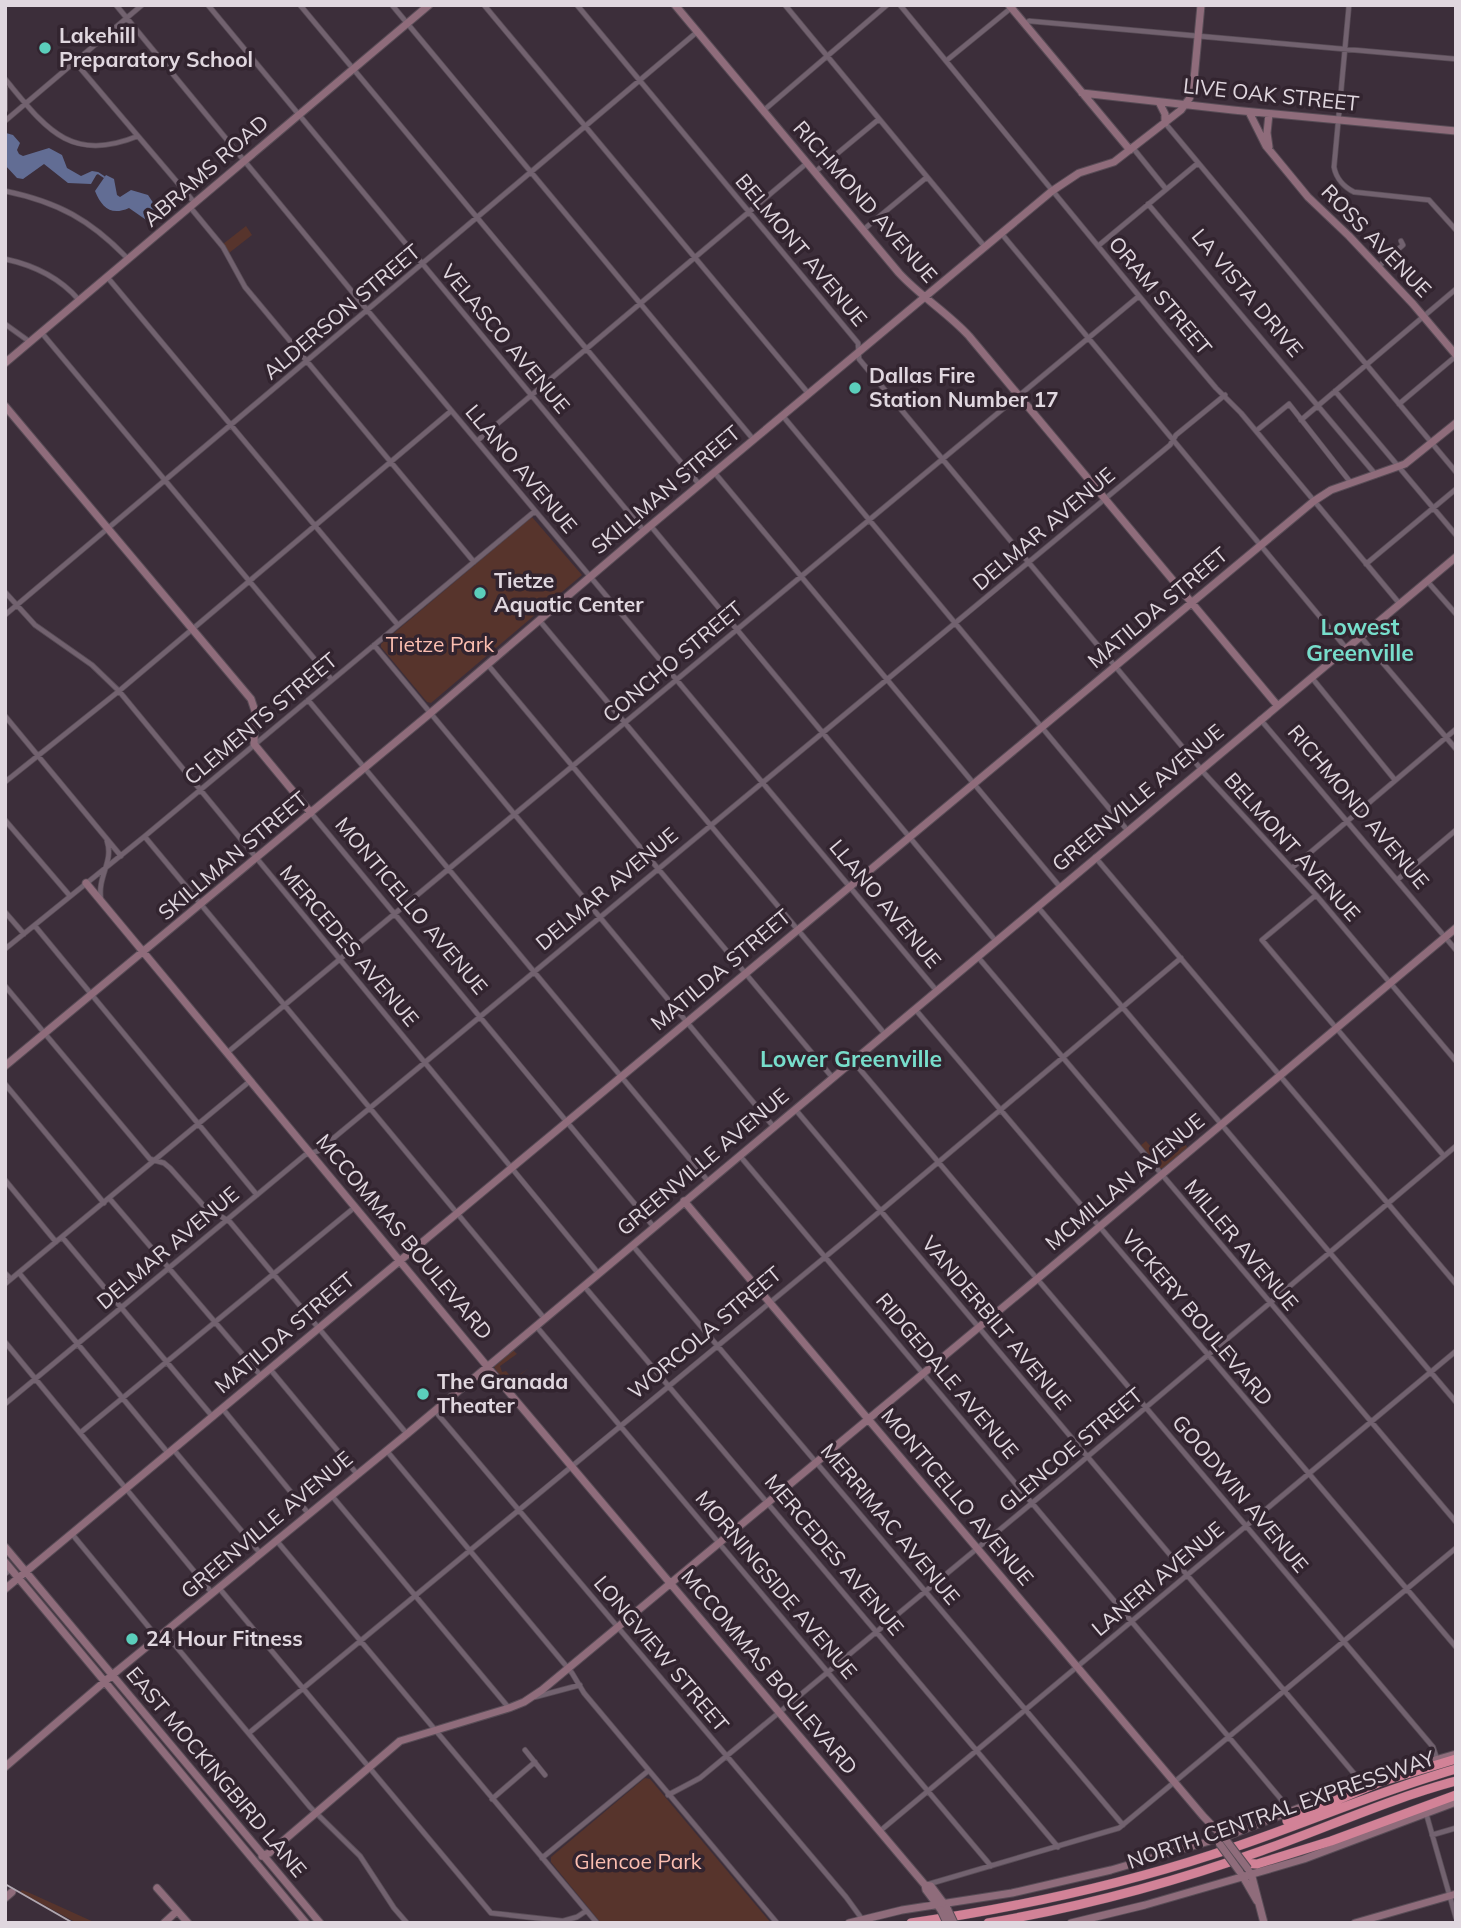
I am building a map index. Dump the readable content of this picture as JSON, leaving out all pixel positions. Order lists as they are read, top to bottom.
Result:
{
  "streets": {
    "highway": ["NORTH CENTRAL EXPRESSWAY"],
    "street": [
      "LIVE OAK STREET",
      "ABRAMS ROAD",
      "RICHMOND AVENUE",
      "ROSS AVENUE",
      "BELMONT AVENUE",
      "LA VISTA DRIVE",
      "ORAM STREET",
      "ALDERSON STREET",
      "VELASCO AVENUE",
      "LLANO AVENUE",
      "SKILLMAN STREET",
      "DELMAR AVENUE",
      "MATILDA STREET",
      "CONCHO STREET",
      "CLEMENTS STREET",
      "GREENVILLE AVENUE",
      "MONTICELLO AVENUE",
      "MERCEDES AVENUE",
      "MCMILLAN AVENUE",
      "MCCOMMAS BOULEVARD",
      "MILLER AVENUE",
      "VICKERY BOULEVARD",
      "VANDERBILT AVENUE",
      "WORCOLA STREET",
      "RIDGEDALE AVENUE",
      "GLENCOE STREET",
      "GOODWIN AVENUE",
      "MERRIMAC AVENUE",
      "LANERI AVENUE",
      "MORNINGSIDE AVENUE",
      "LONGVIEW STREET",
      "EAST MOCKINGBIRD LANE"
    ]
  },
  "crossings": [
    ["LIVE OAK STREET", "ROSS AVENUE"],
    ["LIVE OAK STREET", "SKILLMAN STREET"],
    ["ABRAMS ROAD", "VELASCO AVENUE"],
    ["ABRAMS ROAD", "LLANO AVENUE"],
    ["RICHMOND AVENUE", "ALDERSON STREET"],
    ["RICHMOND AVENUE", "SKILLMAN STREET"],
    ["RICHMOND AVENUE", "DELMAR AVENUE"],
    ["RICHMOND AVENUE", "MATILDA STREET"],
    ["RICHMOND AVENUE", "CONCHO STREET"],
    ["RICHMOND AVENUE", "GREENVILLE AVENUE"],
    ["RICHMOND AVENUE", "MCMILLAN AVENUE"],
    ["BELMONT AVENUE", "ALDERSON STREET"],
    ["BELMONT AVENUE", "SKILLMAN STREET"],
    ["BELMONT AVENUE", "DELMAR AVENUE"],
    ["BELMONT AVENUE", "MATILDA STREET"],
    ["BELMONT AVENUE", "CONCHO STREET"],
    ["BELMONT AVENUE", "GREENVILLE AVENUE"],
    ["BELMONT AVENUE", "MCMILLAN AVENUE"],
    ["LA VISTA DRIVE", "MATILDA STREET"],
    ["ORAM STREET", "SKILLMAN STREET"],
    ["ORAM STREET", "DELMAR AVENUE"],
    ["ORAM STREET", "MATILDA STREET"],
    ["ORAM STREET", "CONCHO STREET"],
    ["ORAM STREET", "GREENVILLE AVENUE"],
    ["ALDERSON STREET", "VELASCO AVENUE"],
    ["ALDERSON STREET", "LLANO AVENUE"],
    ["ALDERSON STREET", "MERCEDES AVENUE"],
    ["VELASCO AVENUE", "SKILLMAN STREET"],
    ["VELASCO AVENUE", "DELMAR AVENUE"],
    ["VELASCO AVENUE", "MATILDA STREET"],
    ["VELASCO AVENUE", "CONCHO STREET"],
    ["VELASCO AVENUE", "GREENVILLE AVENUE"],
    ["LLANO AVENUE", "SKILLMAN STREET"],
    ["LLANO AVENUE", "DELMAR AVENUE"],
    ["LLANO AVENUE", "MATILDA STREET"],
    ["LLANO AVENUE", "CONCHO STREET"],
    ["LLANO AVENUE", "CLEMENTS STREET"],
    ["LLANO AVENUE", "GREENVILLE AVENUE"],
    ["SKILLMAN STREET", "MONTICELLO AVENUE"],
    ["SKILLMAN STREET", "MERCEDES AVENUE"],
    ["SKILLMAN STREET", "MCCOMMAS BOULEVARD"],
    ["DELMAR AVENUE", "MONTICELLO AVENUE"],
    ["DELMAR AVENUE", "MERCEDES AVENUE"],
    ["DELMAR AVENUE", "MCCOMMAS BOULEVARD"],
    ["MATILDA STREET", "MONTICELLO AVENUE"],
    ["MATILDA STREET", "MERCEDES AVENUE"],
    ["MATILDA STREET", "MCCOMMAS BOULEVARD"],
    ["MATILDA STREET", "EAST MOCKINGBIRD LANE"],
    ["CONCHO STREET", "MONTICELLO AVENUE"],
    ["CONCHO STREET", "MERCEDES AVENUE"],
    ["CONCHO STREET", "MCCOMMAS BOULEVARD"],
    ["CLEMENTS STREET", "MONTICELLO AVENUE"],
    ["CLEMENTS STREET", "MERCEDES AVENUE"],
    ["CLEMENTS STREET", "MCCOMMAS BOULEVARD"],
    ["GREENVILLE AVENUE", "MONTICELLO AVENUE"],
    ["GREENVILLE AVENUE", "MERCEDES AVENUE"],
    ["GREENVILLE AVENUE", "MCCOMMAS BOULEVARD"],
    ["GREENVILLE AVENUE", "MILLER AVENUE"],
    ["GREENVILLE AVENUE", "VICKERY BOULEVARD"],
    ["GREENVILLE AVENUE", "VANDERBILT AVENUE"],
    ["GREENVILLE AVENUE", "RIDGEDALE AVENUE"],
    ["GREENVILLE AVENUE", "GOODWIN AVENUE"],
    ["GREENVILLE AVENUE", "MERRIMAC AVENUE"],
    ["GREENVILLE AVENUE", "MORNINGSIDE AVENUE"],
    ["GREENVILLE AVENUE", "LONGVIEW STREET"],
    ["GREENVILLE AVENUE", "EAST MOCKINGBIRD LANE"],
    ["MONTICELLO AVENUE", "MCMILLAN AVENUE"],
    ["MONTICELLO AVENUE", "WORCOLA STREET"],
    ["MONTICELLO AVENUE", "GLENCOE STREET"],
    ["MONTICELLO AVENUE", "LANERI AVENUE"],
    ["MONTICELLO AVENUE", "NORTH CENTRAL EXPRESSWAY"],
    ["MERCEDES AVENUE", "MCMILLAN AVENUE"],
    ["MERCEDES AVENUE", "WORCOLA STREET"],
    ["MERCEDES AVENUE", "GLENCOE STREET"],
    ["MERCEDES AVENUE", "LANERI AVENUE"],
    ["MCMILLAN AVENUE", "MCCOMMAS BOULEVARD"],
    ["MCMILLAN AVENUE", "MILLER AVENUE"],
    ["MCMILLAN AVENUE", "VICKERY BOULEVARD"],
    ["MCMILLAN AVENUE", "VANDERBILT AVENUE"],
    ["MCMILLAN AVENUE", "RIDGEDALE AVENUE"],
    ["MCMILLAN AVENUE", "GOODWIN AVENUE"],
    ["MCMILLAN AVENUE", "MERRIMAC AVENUE"],
    ["MCMILLAN AVENUE", "MORNINGSIDE AVENUE"],
    ["MCMILLAN AVENUE", "LONGVIEW STREET"],
    ["MCMILLAN AVENUE", "EAST MOCKINGBIRD LANE"],
    ["MCCOMMAS BOULEVARD", "WORCOLA STREET"],
    ["MCCOMMAS BOULEVARD", "GLENCOE STREET"],
    ["MCCOMMAS BOULEVARD", "LANERI AVENUE"],
    ["MCCOMMAS BOULEVARD", "NORTH CENTRAL EXPRESSWAY"],
    ["MILLER AVENUE", "WORCOLA STREET"],
    ["MILLER AVENUE", "GLENCOE STREET"],
    ["MILLER AVENUE", "LANERI AVENUE"],
    ["VICKERY BOULEVARD", "WORCOLA STREET"],
    ["VICKERY BOULEVARD", "GLENCOE STREET"],
    ["VICKERY BOULEVARD", "LANERI AVENUE"],
    ["VANDERBILT AVENUE", "WORCOLA STREET"],
    ["VANDERBILT AVENUE", "GLENCOE STREET"],
    ["VANDERBILT AVENUE", "LANERI AVENUE"],
    ["VANDERBILT AVENUE", "NORTH CENTRAL EXPRESSWAY"],
    ["WORCOLA STREET", "RIDGEDALE AVENUE"],
    ["WORCOLA STREET", "GOODWIN AVENUE"],
    ["WORCOLA STREET", "MERRIMAC AVENUE"],
    ["WORCOLA STREET", "MORNINGSIDE AVENUE"],
    ["WORCOLA STREET", "LONGVIEW STREET"],
    ["RIDGEDALE AVENUE", "GLENCOE STREET"],
    ["RIDGEDALE AVENUE", "LANERI AVENUE"],
    ["RIDGEDALE AVENUE", "NORTH CENTRAL EXPRESSWAY"],
    ["GLENCOE STREET", "GOODWIN AVENUE"],
    ["GLENCOE STREET", "MERRIMAC AVENUE"],
    ["GLENCOE STREET", "MORNINGSIDE AVENUE"],
    ["GLENCOE STREET", "LONGVIEW STREET"],
    ["GOODWIN AVENUE", "LANERI AVENUE"],
    ["GOODWIN AVENUE", "NORTH CENTRAL EXPRESSWAY"],
    ["MERRIMAC AVENUE", "LANERI AVENUE"],
    ["LANERI AVENUE", "MORNINGSIDE AVENUE"],
    ["LONGVIEW STREET", "NORTH CENTRAL EXPRESSWAY"]
  ],
  "districts": ["Lowest Greenville", "Lower Greenville"],
  "parks": ["Tietze Park", "Glencoe Park"],
  "places": [
    "Lakehill Preparatory School",
    "Dallas Fire Station Number 17",
    "Tietze Aquatic Center",
    "The Granada Theater",
    "24 Hour Fitness"
  ]
}
